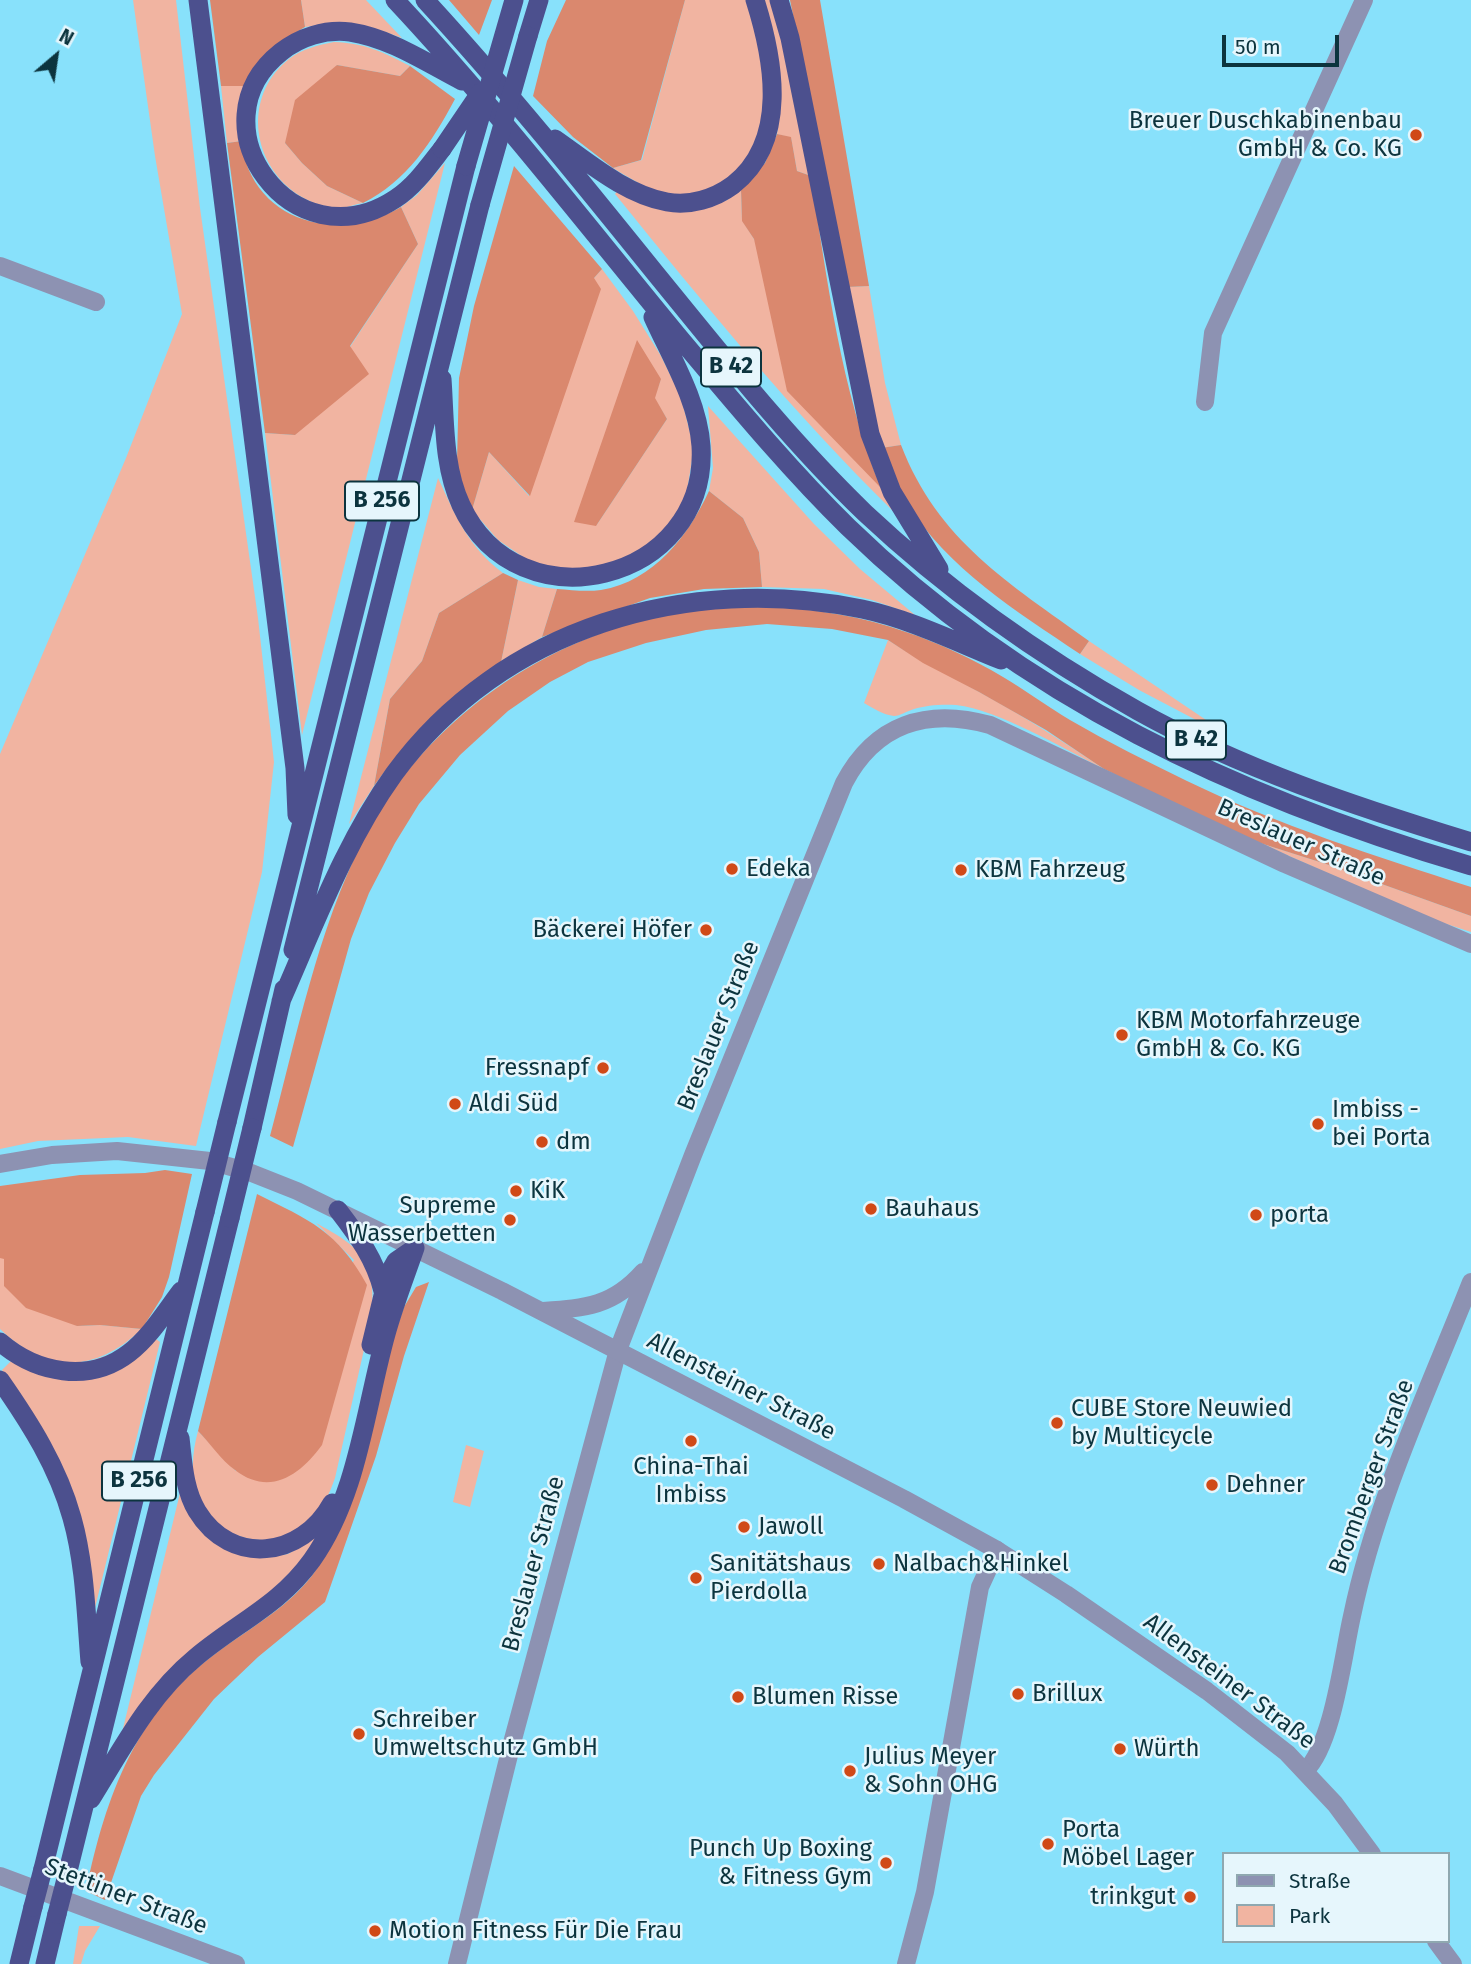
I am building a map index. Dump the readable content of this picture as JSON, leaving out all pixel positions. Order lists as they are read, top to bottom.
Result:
{
  "streets": {
    "highway": ["B 42", "B 256"],
    "street": [
      "Breslauer Straße",
      "Allensteiner Straße",
      "Bromberger Straße",
      "Stettiner Straße"
    ]
  },
  "crossings": [
    ["B 42", "B 256"],
    ["Breslauer Straße", "Allensteiner Straße"],
    ["Allensteiner Straße", "Bromberger Straße"]
  ],
  "places": [
    "Breuer Duschkabinenbau GmbH & Co. KG",
    "Edeka",
    "KBM Fahrzeug",
    "Bäckerei Höfer",
    "KBM Motorfahrzeuge GmbH & Co. KG",
    "Fressnapf",
    "Aldi Süd",
    "Imbiss - bei Porta",
    "dm",
    "KiK",
    "Bauhaus",
    "porta",
    "Supreme Wasserbetten",
    "CUBE Store Neuwied by Multicycle",
    "China-Thai Imbiss",
    "Dehner",
    "Jawoll",
    "Nalbach&Hinkel",
    "Sanitätshaus Pierdolla",
    "Brillux",
    "Blumen Risse",
    "Schreiber Umweltschutz GmbH",
    "Würth",
    "Julius Meyer & Sohn OHG",
    "Porta Möbel Lager",
    "Punch Up Boxing & Fitness Gym",
    "trinkgut",
    "Motion Fitness Für Die Frau"
  ],
  "legend": ["Straße", "Park"],
  "scale_bar": "50 m",
  "north": "top right"
}
